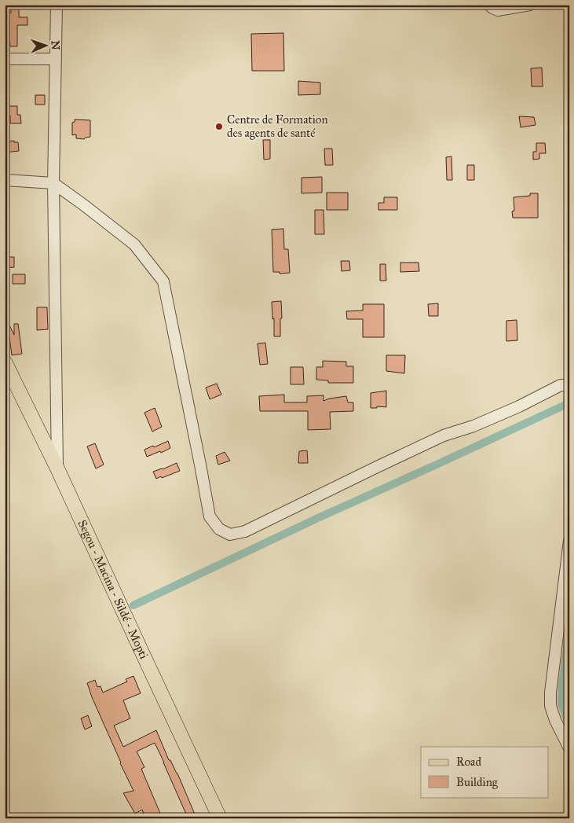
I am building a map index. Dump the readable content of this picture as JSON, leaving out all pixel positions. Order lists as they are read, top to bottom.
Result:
{
  "streets": {
    "main road": ["Segou - Macina - Sildé - Mopti"]
  },
  "places": ["Centre de Formation des agents de santé"],
  "legend": ["Road", "Building"],
  "north": "right"
}
